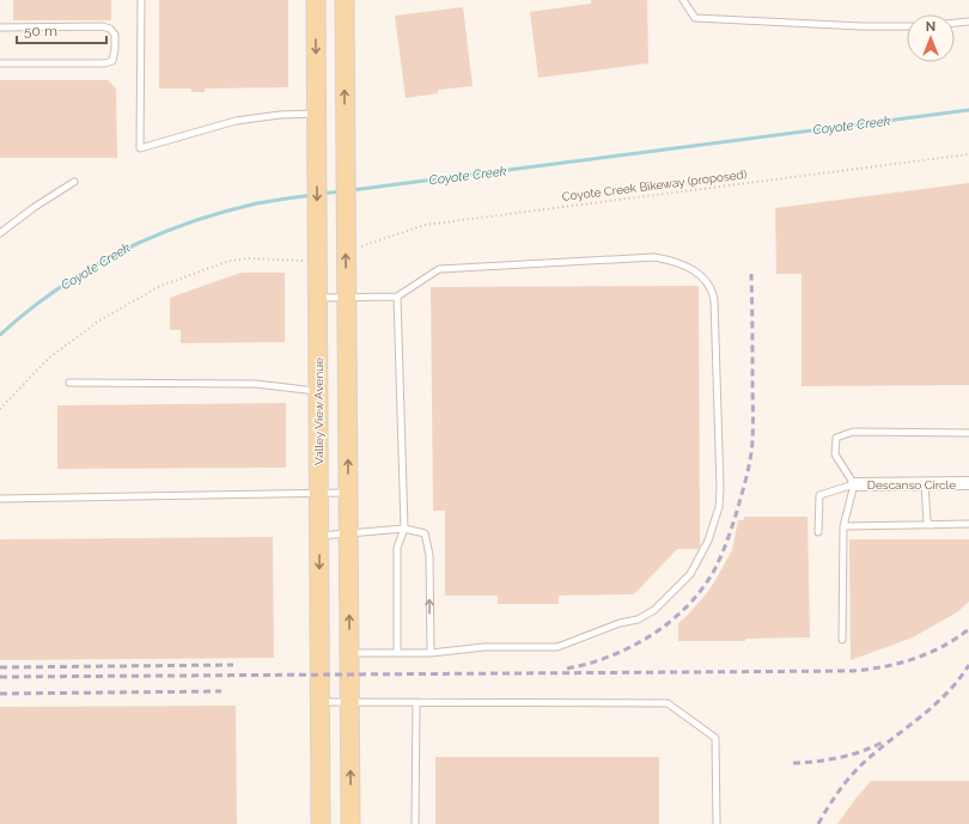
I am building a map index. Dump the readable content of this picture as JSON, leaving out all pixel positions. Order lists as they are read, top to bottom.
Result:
{
  "streets": {
    "main road": ["Valley View Avenue"],
    "street": ["Descanso Circle"],
    "path": ["Coyote Creek Bikeway (proposed)"]
  },
  "water": ["Coyote Creek"],
  "scale_bar": "50 m",
  "north": "top"
}
